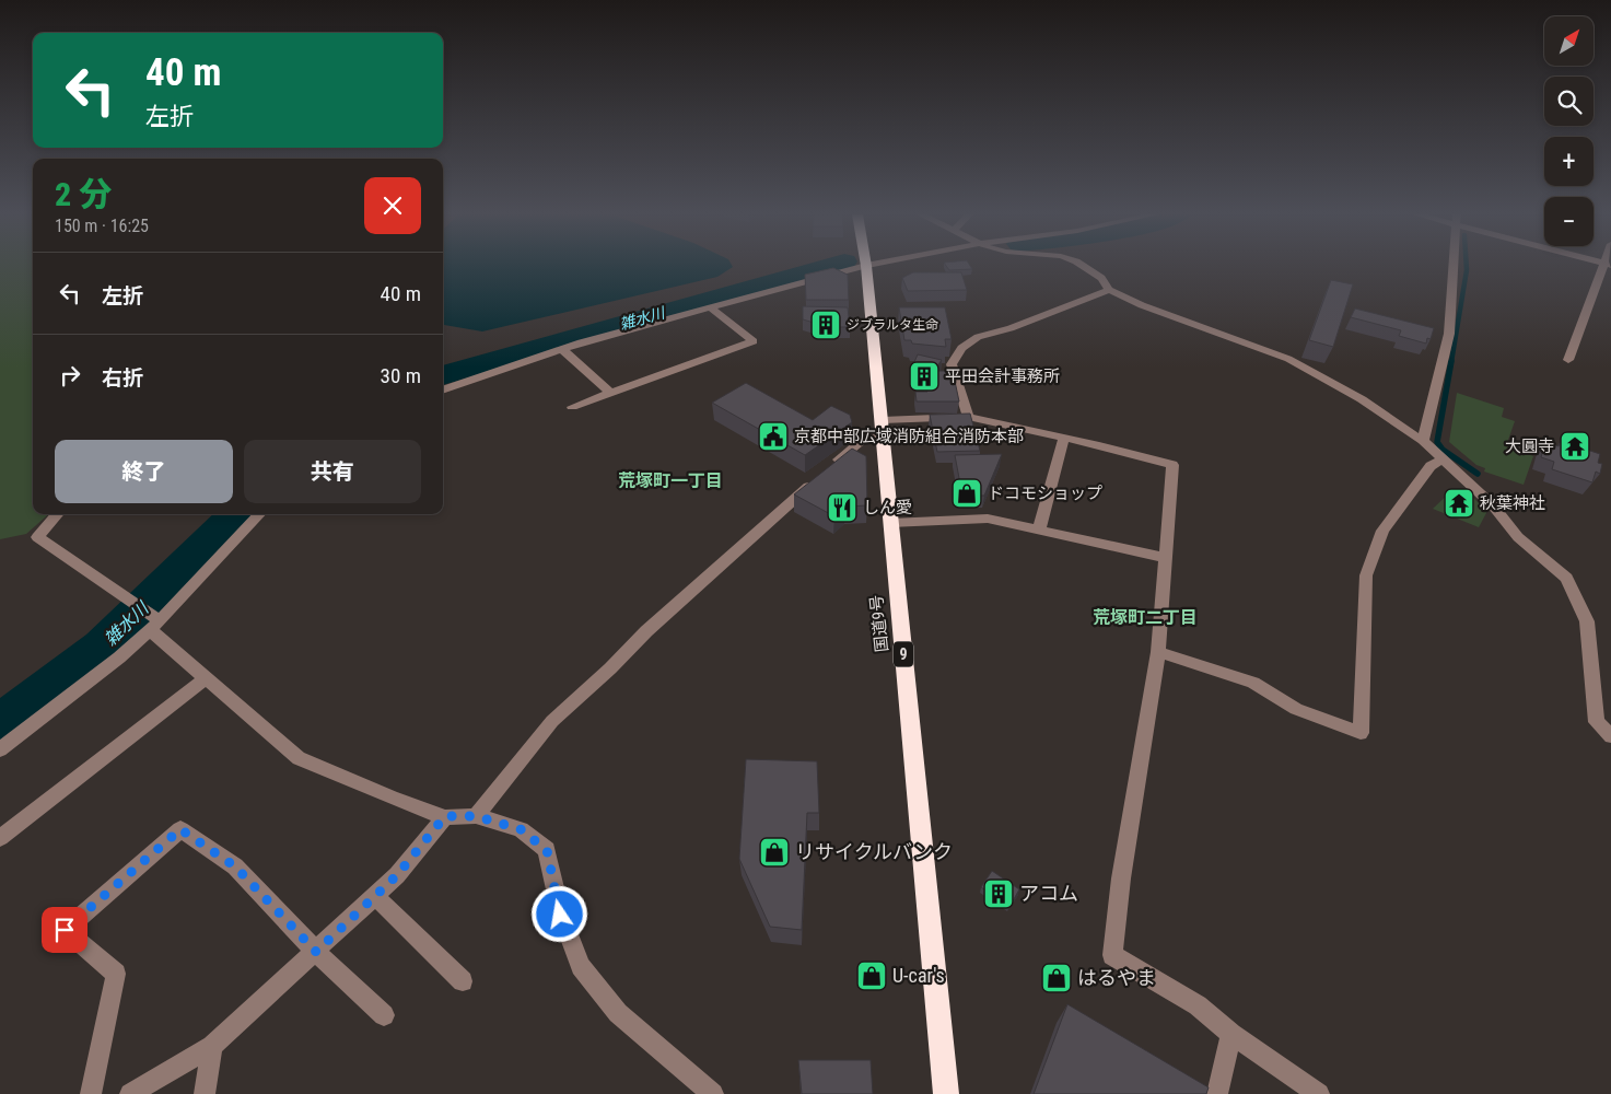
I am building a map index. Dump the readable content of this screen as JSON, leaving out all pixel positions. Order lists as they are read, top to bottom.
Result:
{
  "streets": {
    "highway": ["国道9号", "9"]
  },
  "districts": ["荒塚町一丁目", "荒塚町二丁目"],
  "water": ["雑水川"],
  "places": {
    "building": ["ジブラルタ生命", "平田会計事務所", "アコム"],
    "public building": ["京都中部広域消防組合消防本部"],
    "temple": ["大圓寺", "秋葉神社"],
    "shop": [
      "ドコモショップ",
      "リサイクルバンク",
      "U-car's",
      "はるやま"
    ],
    "restaurant": ["しん愛"]
  },
  "north": "top right",
  "page": {
    "map_buttons": ["+", "−"],
    "turn": ["40 m", "左折"],
    "heading": ["2 分", "150 m · 16:25"],
    "list": [
      {
        "name": "左折",
        "value": "40 m"
      },
      {
        "name": "右折",
        "value": "30 m"
      }
    ],
    "buttons": ["終了", "共有"]
  }
}
